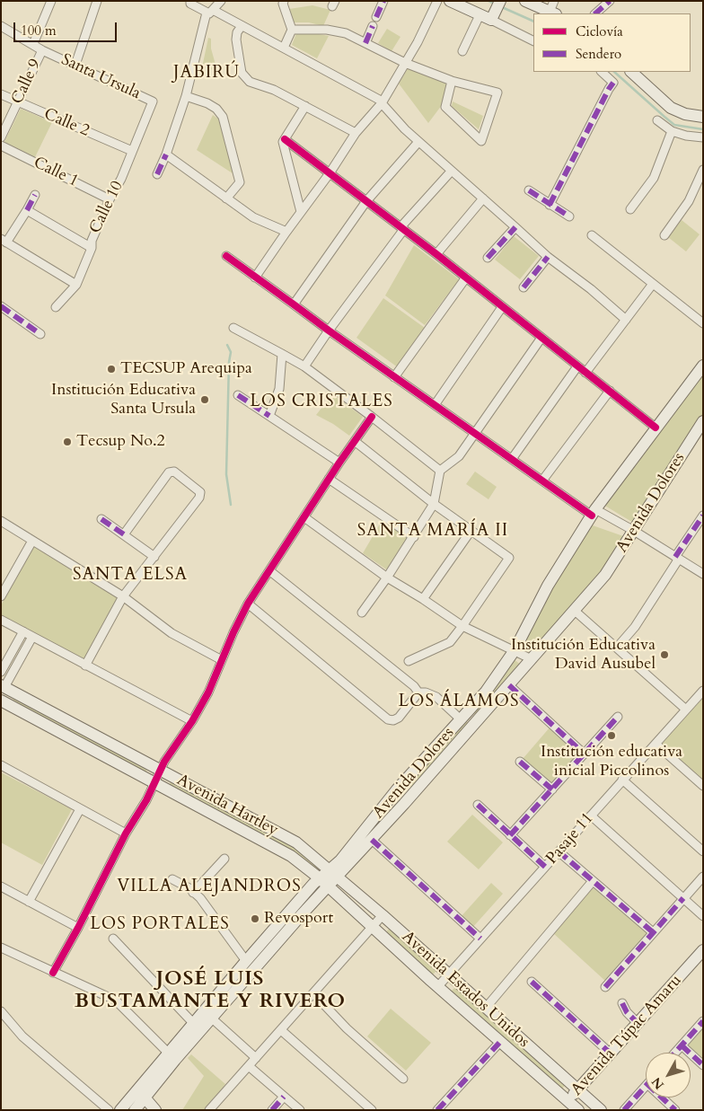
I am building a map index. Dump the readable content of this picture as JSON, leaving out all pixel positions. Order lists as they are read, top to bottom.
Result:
{
  "streets": {
    "main road": [
      "Avenida Dolores",
      "Avenida Hartley",
      "Avenida Estados Unidos",
      "Avenida Túpac Amaru"
    ],
    "street": [
      "Santa Ursula",
      "Calle 9",
      "Calle 2",
      "Calle 1",
      "Calle 10",
      "Pasaje 11"
    ]
  },
  "crossings": [
    ["Santa Ursula", "Calle 9"],
    ["Santa Ursula", "Calle 10"],
    ["Calle 9", "Calle 2"],
    ["Calle 2", "Calle 10"],
    ["Calle 1", "Calle 10"],
    ["Avenida Dolores", "Avenida Hartley"],
    ["Avenida Dolores", "Avenida Estados Unidos"],
    ["Avenida Hartley", "Avenida Estados Unidos"],
    ["Pasaje 11", "Avenida Estados Unidos"],
    ["Avenida Estados Unidos", "Avenida Túpac Amaru"]
  ],
  "districts": [
    "JABIRÚ",
    "LOS CRISTALES",
    "SANTA MARÍA II",
    "SANTA ELSA",
    "LOS ÁLAMOS",
    "VILLA ALEJANDROS",
    "LOS PORTALES",
    "JOSÉ LUIS BUSTAMANTE Y RIVERO"
  ],
  "places": [
    "TECSUP Arequipa",
    "Institución Educativa Santa Ursula",
    "Tecsup No.2",
    "Institución Educativa David Ausubel",
    "Institución educativa inicial Piccolinos",
    "Revosport"
  ],
  "legend": ["Ciclovía", "Sendero"],
  "scale_bar": "100 m",
  "north": "bottom left"
}
